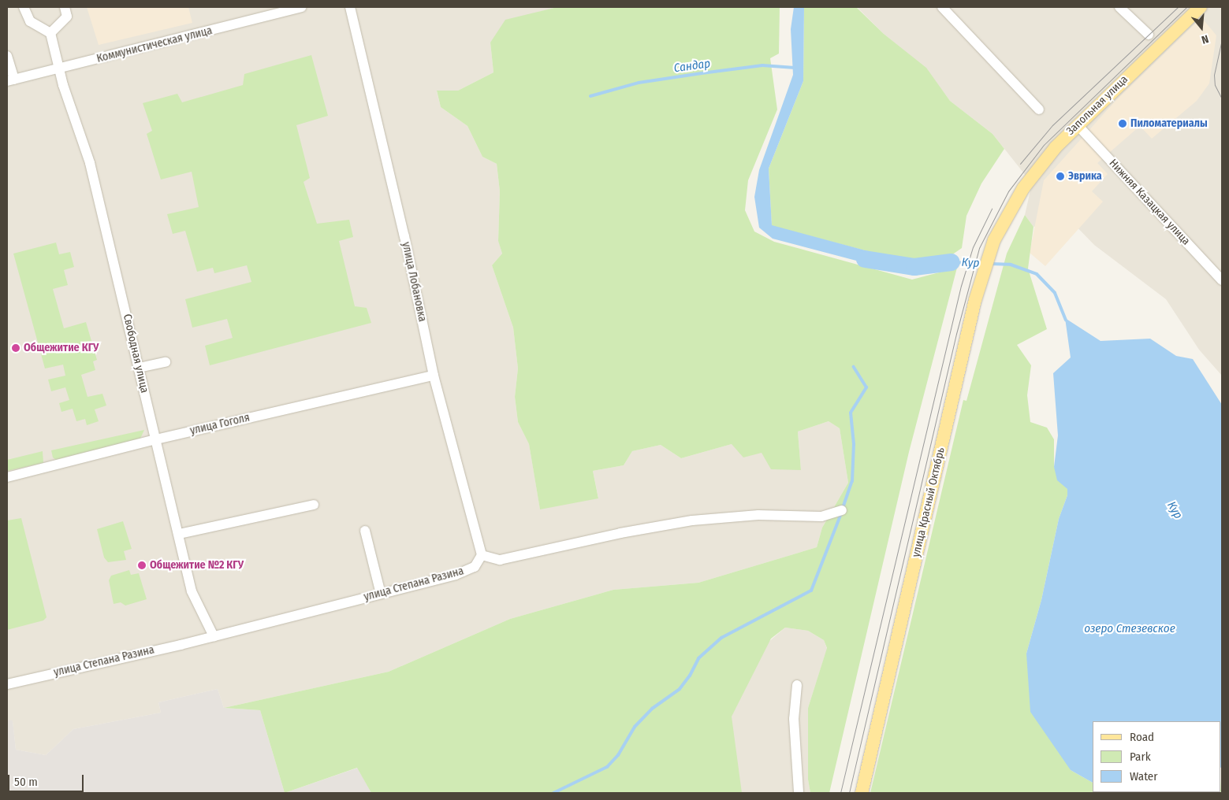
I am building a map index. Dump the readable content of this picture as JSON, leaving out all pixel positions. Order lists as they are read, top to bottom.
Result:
{
  "streets": {
    "main road": ["Запольная улица", "улица Красный Октябрь"],
    "street": [
      "Коммунистическая улица",
      "Нижняя Казацкая улица",
      "улица Лобановка",
      "Свободная улица",
      "улица Гоголя",
      "улица Степана Разина"
    ]
  },
  "crossings": [
    ["Коммунистическая улица", "Свободная улица"],
    ["Запольная улица", "Нижняя Казацкая улица"],
    ["Запольная улица", "улица Красный Октябрь"],
    ["улица Лобановка", "улица Гоголя"],
    ["улица Лобановка", "улица Степана Разина"],
    ["Свободная улица", "улица Гоголя"],
    ["Свободная улица", "улица Степана Разина"]
  ],
  "water": ["Сандар", "Кур", "озеро Стезевское"],
  "places": [
    "Пиломатериалы",
    "Эврика",
    "Общежитие КГУ",
    "Общежитие №2 КГУ"
  ],
  "legend": ["Road", "Park", "Water"],
  "scale_bar": "50 m",
  "north": "bottom"
}
